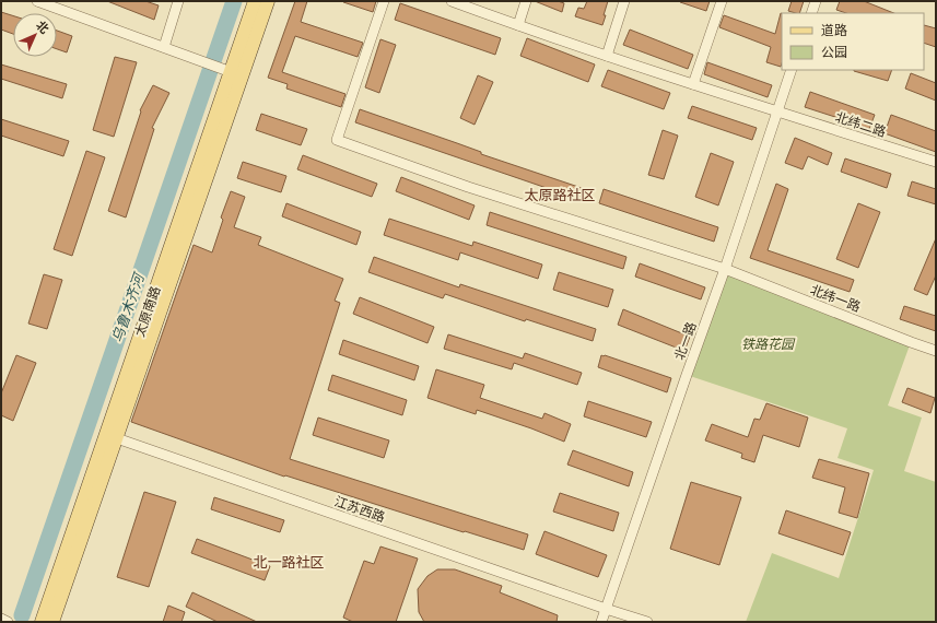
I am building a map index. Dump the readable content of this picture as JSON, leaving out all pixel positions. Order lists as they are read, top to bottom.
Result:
{
  "streets": {
    "main road": ["太原南路"],
    "street": [
      "北纬二路",
      "北纬一路",
      "北一路",
      "江苏西路"
    ]
  },
  "crossings": [
    ["北纬二路", "北一路"],
    ["北纬一路", "北一路"],
    ["太原南路", "江苏西路"],
    ["北一路", "江苏西路"]
  ],
  "districts": ["太原路社区", "北一路社区"],
  "water": ["乌鲁木齐河"],
  "parks": ["铁路花园"],
  "legend": ["道路", "公园"],
  "north": "top right"
}
